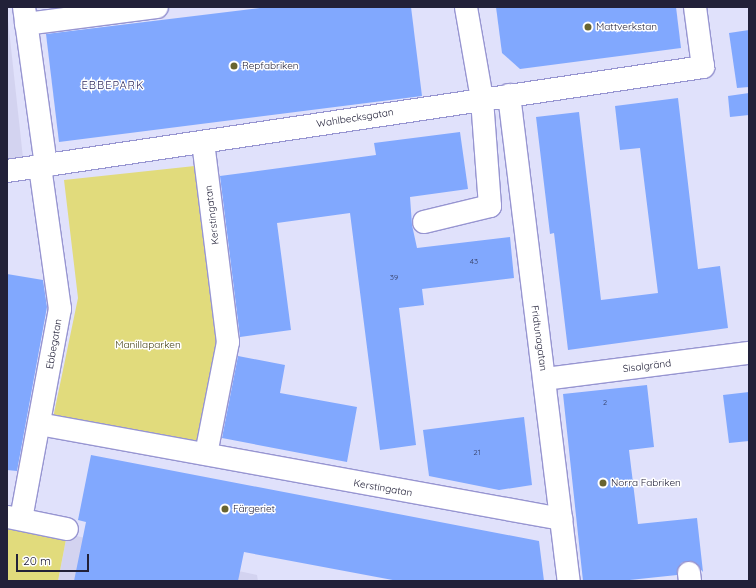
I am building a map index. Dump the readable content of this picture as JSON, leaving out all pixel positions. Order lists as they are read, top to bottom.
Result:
{
  "streets": {
    "street": [
      "Wahlbecksgatan",
      "Kerstingatan",
      "Fridtunagatan",
      "Ebbegatan",
      "Sisalgränd"
    ]
  },
  "crossings": [
    ["Wahlbecksgatan", "Kerstingatan"],
    ["Wahlbecksgatan", "Fridtunagatan"],
    ["Wahlbecksgatan", "Ebbegatan"],
    ["Kerstingatan", "Fridtunagatan"],
    ["Kerstingatan", "Ebbegatan"],
    ["Fridtunagatan", "Sisalgränd"]
  ],
  "districts": ["EBBEPARK"],
  "parks": ["Manillaparken"],
  "places": [
    "Mattverkstan",
    "Repfabriken",
    "Norra Fabriken",
    "Färgeriet"
  ],
  "house_numbers": [
    "43",
    "39",
    "2",
    "21"
  ],
  "scale_bar": "20 m"
}
